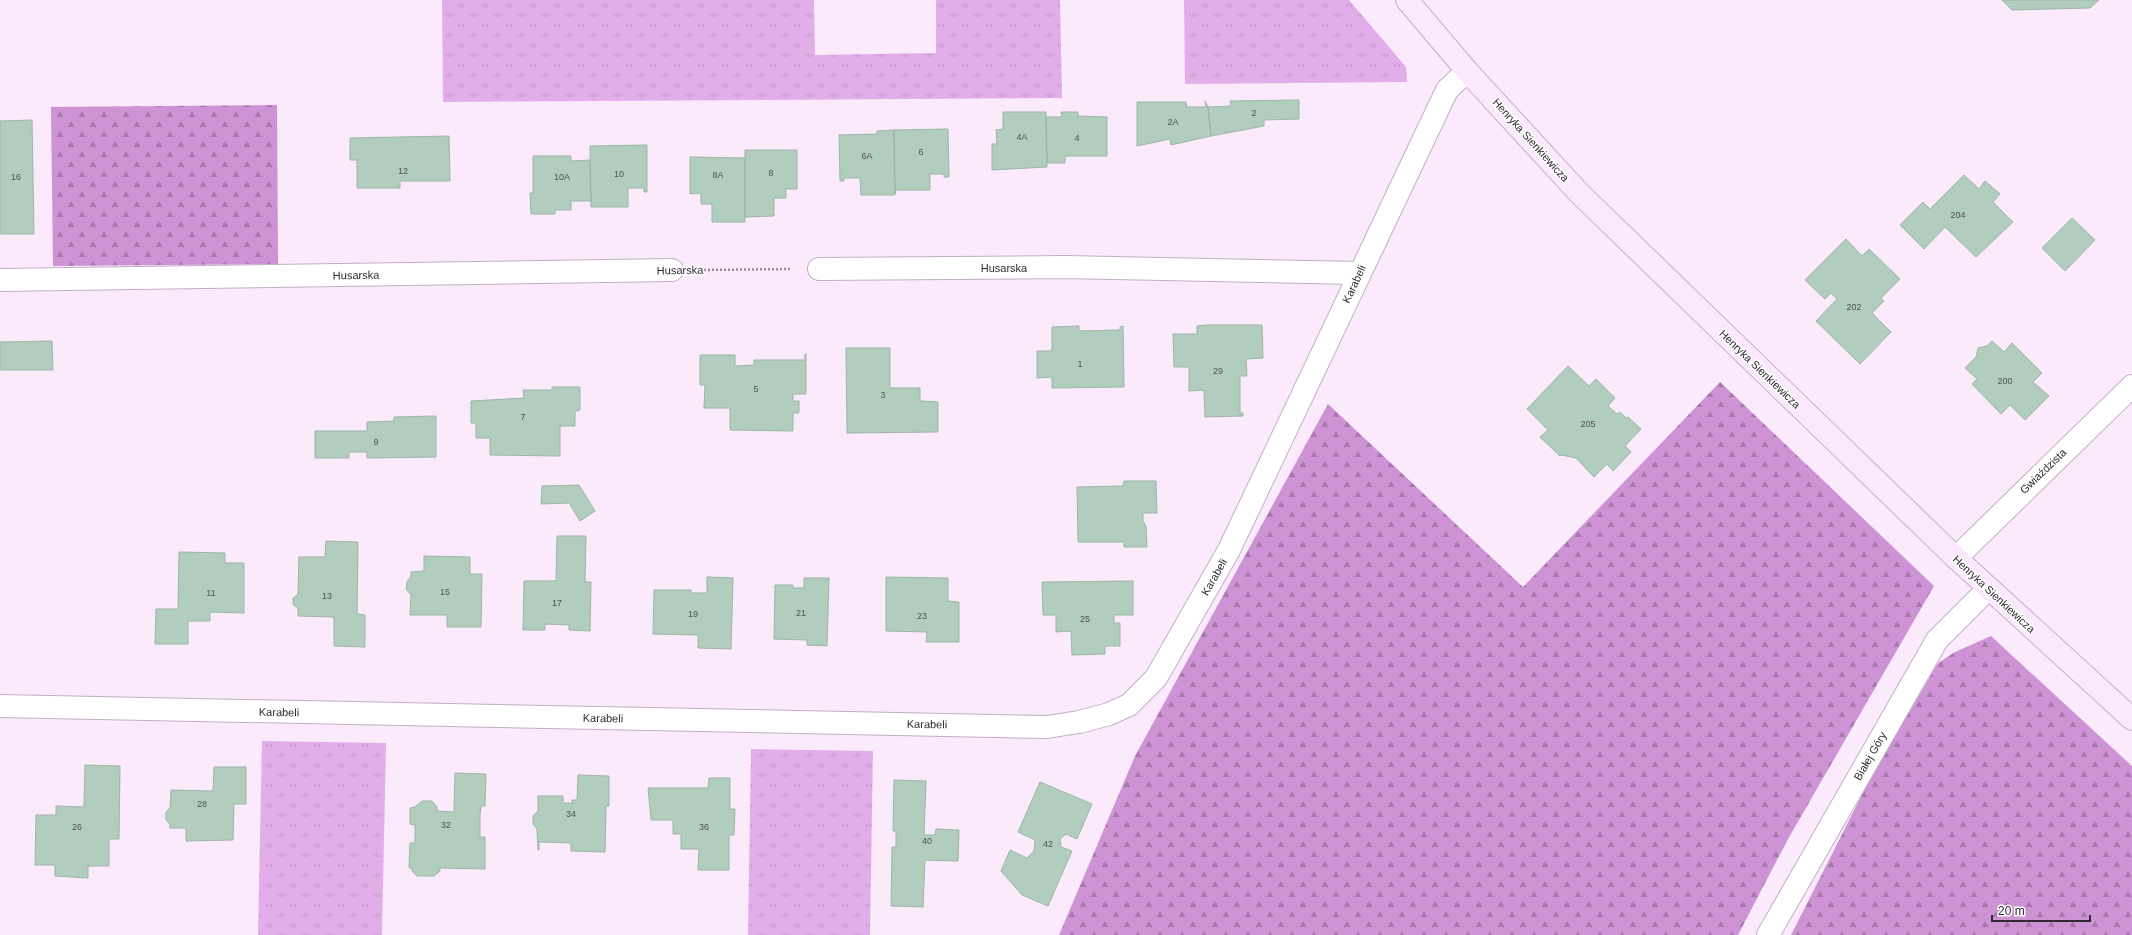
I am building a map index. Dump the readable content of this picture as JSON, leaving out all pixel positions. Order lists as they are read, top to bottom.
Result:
{
  "streets": {
    "street": [
      "Henryka Sienkiewicza",
      "Husarska",
      "Karabeli",
      "Gwiaździsta",
      "Białej Góry"
    ]
  },
  "crossings": [
    ["Henryka Sienkiewicza", "Karabeli"],
    ["Henryka Sienkiewicza", "Gwiaździsta"],
    ["Henryka Sienkiewicza", "Białej Góry"],
    ["Husarska", "Karabeli"]
  ],
  "house_numbers": [
    "2",
    "2A",
    "4A",
    "4",
    "6",
    "6A",
    "12",
    "8",
    "10",
    "8A",
    "16",
    "10A",
    "204",
    "202",
    "1",
    "29",
    "200",
    "5",
    "3",
    "7",
    "205",
    "9",
    "15",
    "11",
    "13",
    "17",
    "21",
    "19",
    "23",
    "25",
    "28",
    "34",
    "32",
    "26",
    "36",
    "40",
    "42"
  ],
  "scale_bar": "20 m"
}
